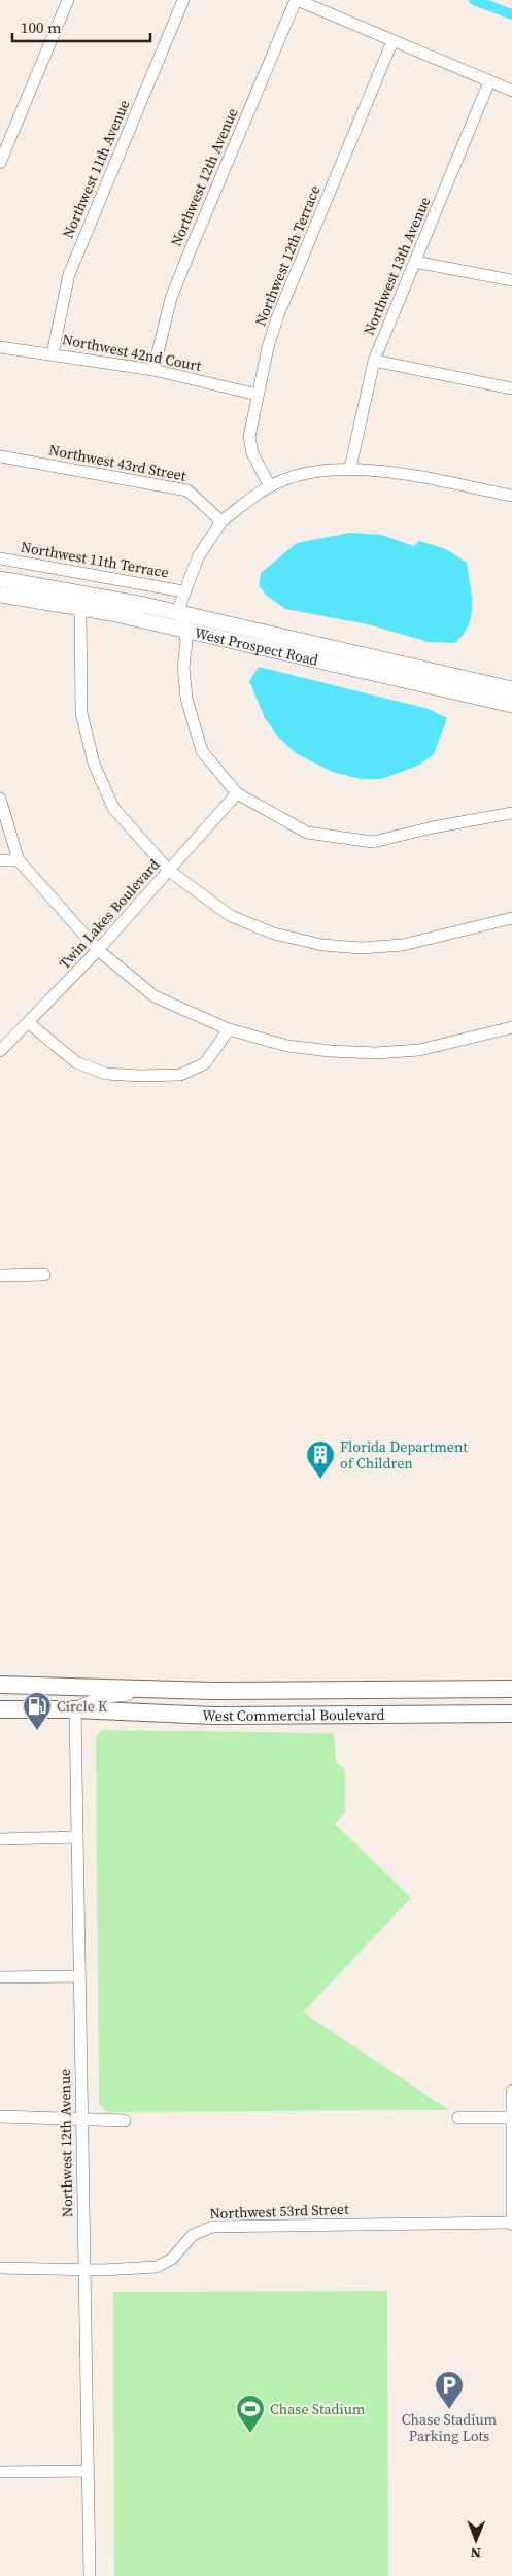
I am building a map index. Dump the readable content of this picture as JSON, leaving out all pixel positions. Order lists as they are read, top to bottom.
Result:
{
  "streets": {
    "highway": ["West Commercial Boulevard"],
    "main road": ["West Prospect Road"],
    "street": [
      "Northwest 11th Avenue",
      "Northwest 12th Avenue",
      "Northwest 12th Terrace",
      "Northwest 13th Avenue",
      "Northwest 42nd Court",
      "Northwest 43rd Street",
      "Northwest 11th Terrace",
      "Twin Lakes Boulevard",
      "Northwest 53rd Street"
    ]
  },
  "crossings": [
    ["Northwest 11th Avenue", "Northwest 42nd Court"],
    ["Northwest 12th Avenue", "Northwest 42nd Court"],
    ["Northwest 12th Avenue", "West Commercial Boulevard"],
    ["Northwest 12th Avenue", "Northwest 53rd Street"],
    ["Northwest 12th Terrace", "Northwest 42nd Court"]
  ],
  "places": {
    "building": ["Florida Department of Children"],
    "fuel station": ["Circle K"],
    "parking": ["Chase Stadium Parking Lots"],
    "sports": ["Chase Stadium"]
  },
  "scale_bar": "100 m",
  "north": "bottom"
}
